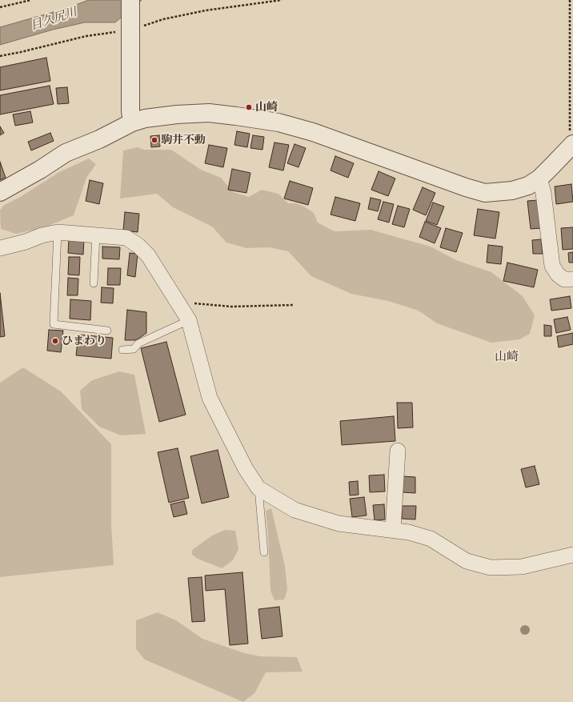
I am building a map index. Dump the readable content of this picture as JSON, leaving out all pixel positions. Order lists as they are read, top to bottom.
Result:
{
  "districts": ["山崎"],
  "water": ["目久尻川"],
  "places": ["山崎", "駒井不動", "ひまわり"]
}
